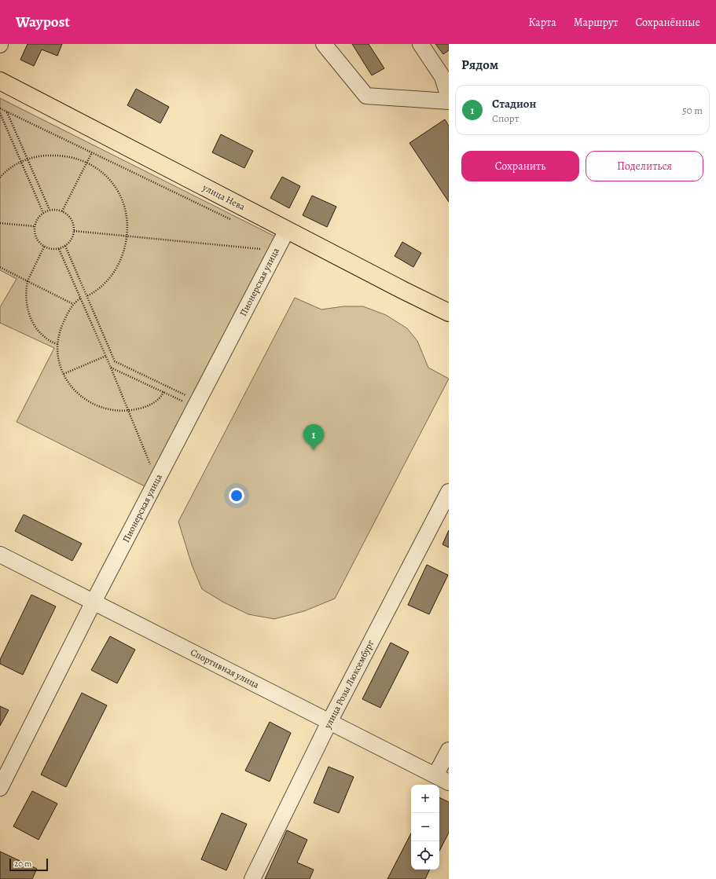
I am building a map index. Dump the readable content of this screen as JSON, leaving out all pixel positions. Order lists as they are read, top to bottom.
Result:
{
  "streets": {
    "main road": ["улица Нева"],
    "street": ["Пионерская улица", "Спортивная улица", "улица Розы Люксембург"]
  },
  "crossings": [
    ["улица Нева", "Пионерская улица"],
    ["Пионерская улица", "Спортивная улица"],
    ["Спортивная улица", "улица Розы Люксембург"]
  ],
  "scale_bar": "20 m",
  "page": {
    "header": "Waypost",
    "nav": ["Карта", "Маршрут", "Сохранённые"],
    "heading": "Рядом",
    "list": [
      {
        "mark": "1",
        "name": "Стадион",
        "note": "Спорт",
        "value": "50 m"
      }
    ],
    "buttons": ["Сохранить", "Поделиться"],
    "pins": "1",
    "map_buttons": ["+", "−"],
    "scale": "20 m"
  }
}
